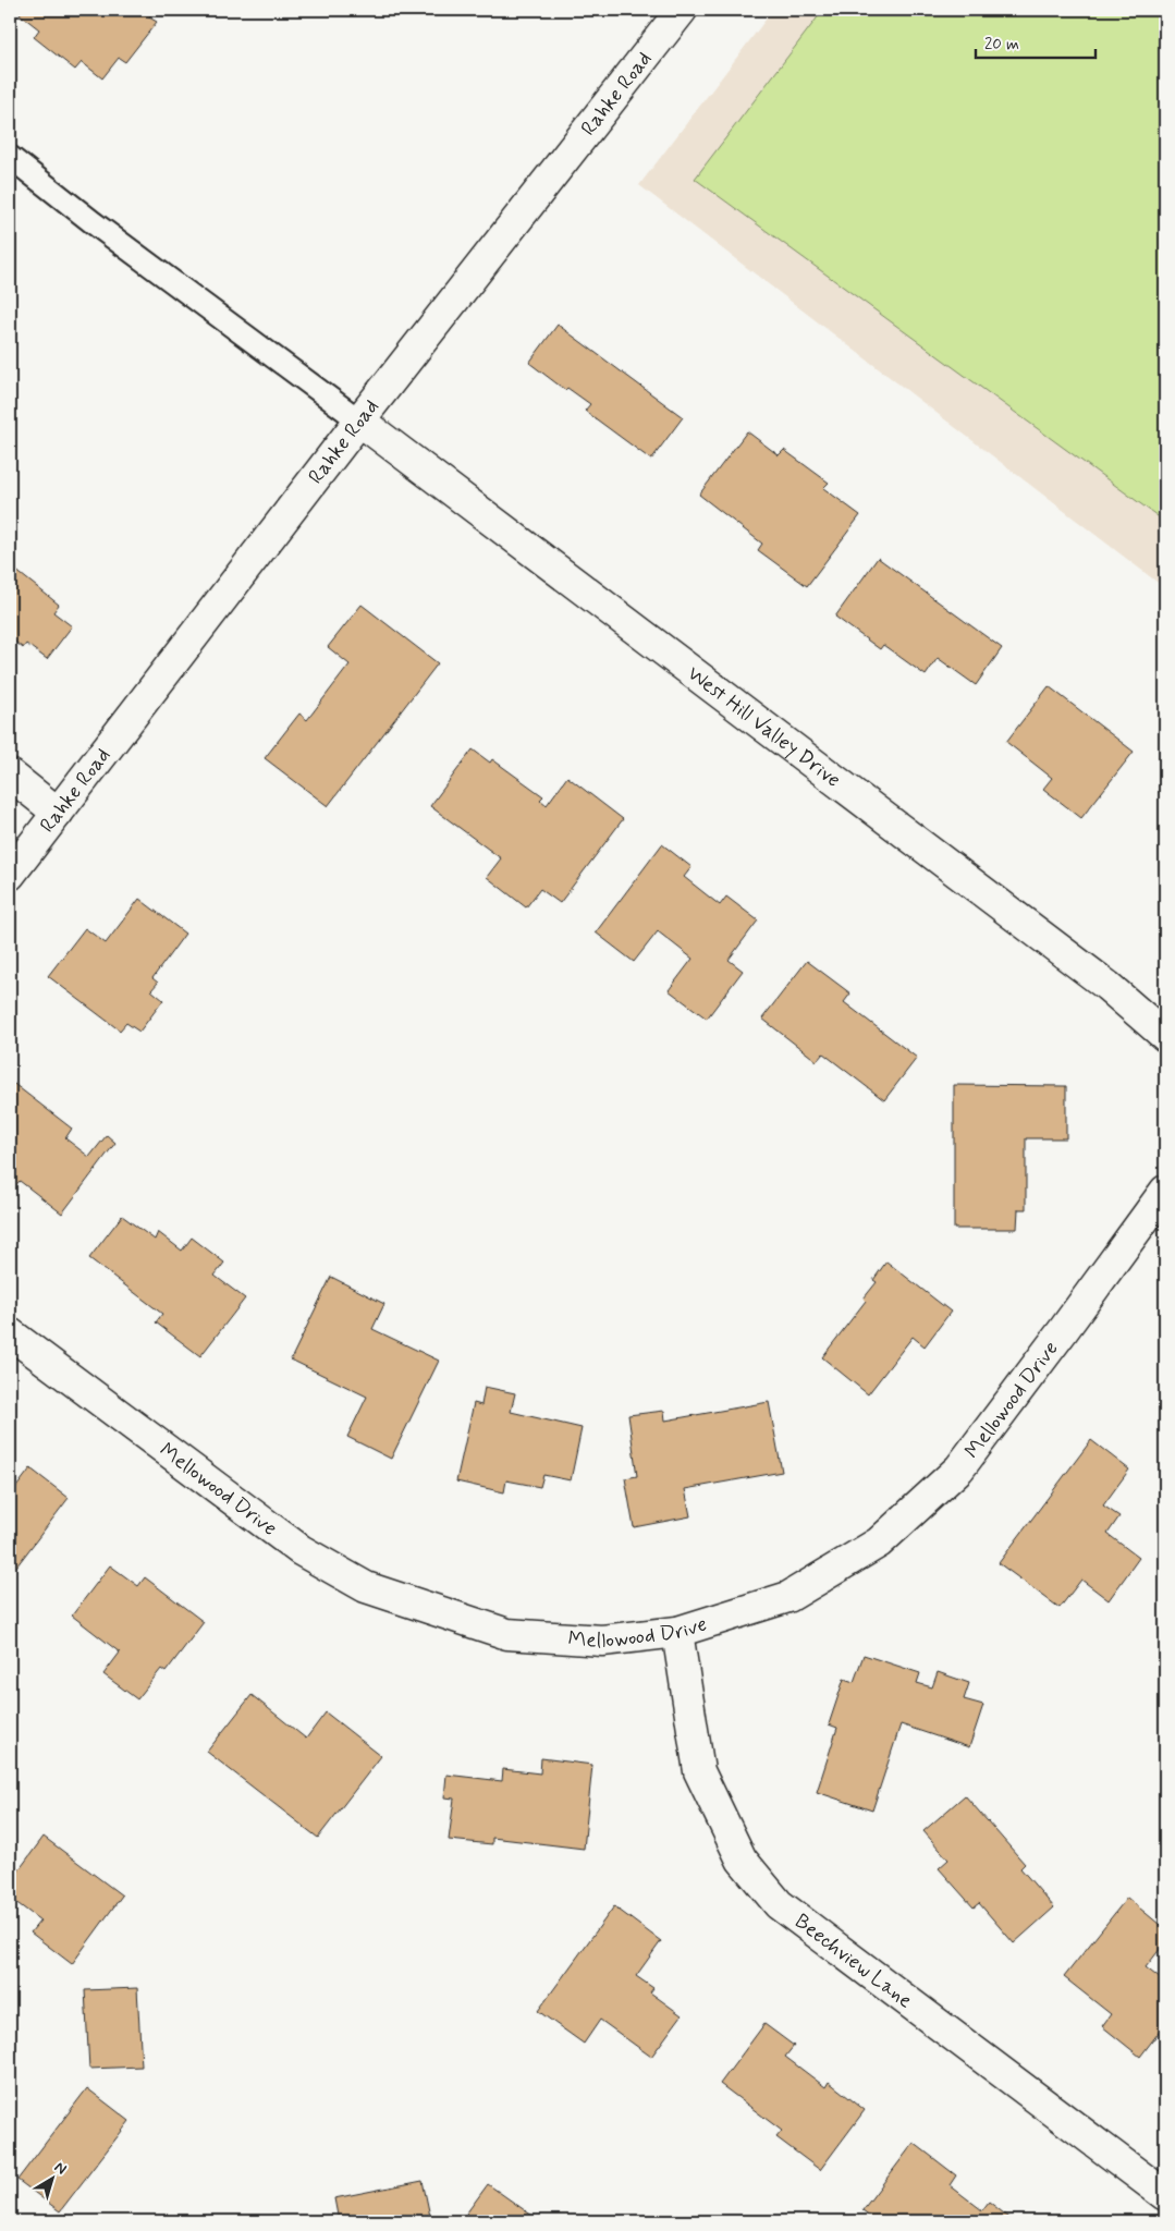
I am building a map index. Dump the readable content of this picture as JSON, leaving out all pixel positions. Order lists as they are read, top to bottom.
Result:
{
  "streets": {
    "street": [
      "Rahke Road",
      "West Hill Valley Drive",
      "Mellowood Drive",
      "Beechview Lane"
    ]
  },
  "crossings": [
    ["Rahke Road", "West Hill Valley Drive"],
    ["Mellowood Drive", "Beechview Lane"]
  ],
  "scale_bar": "20 m",
  "north": "top right"
}
